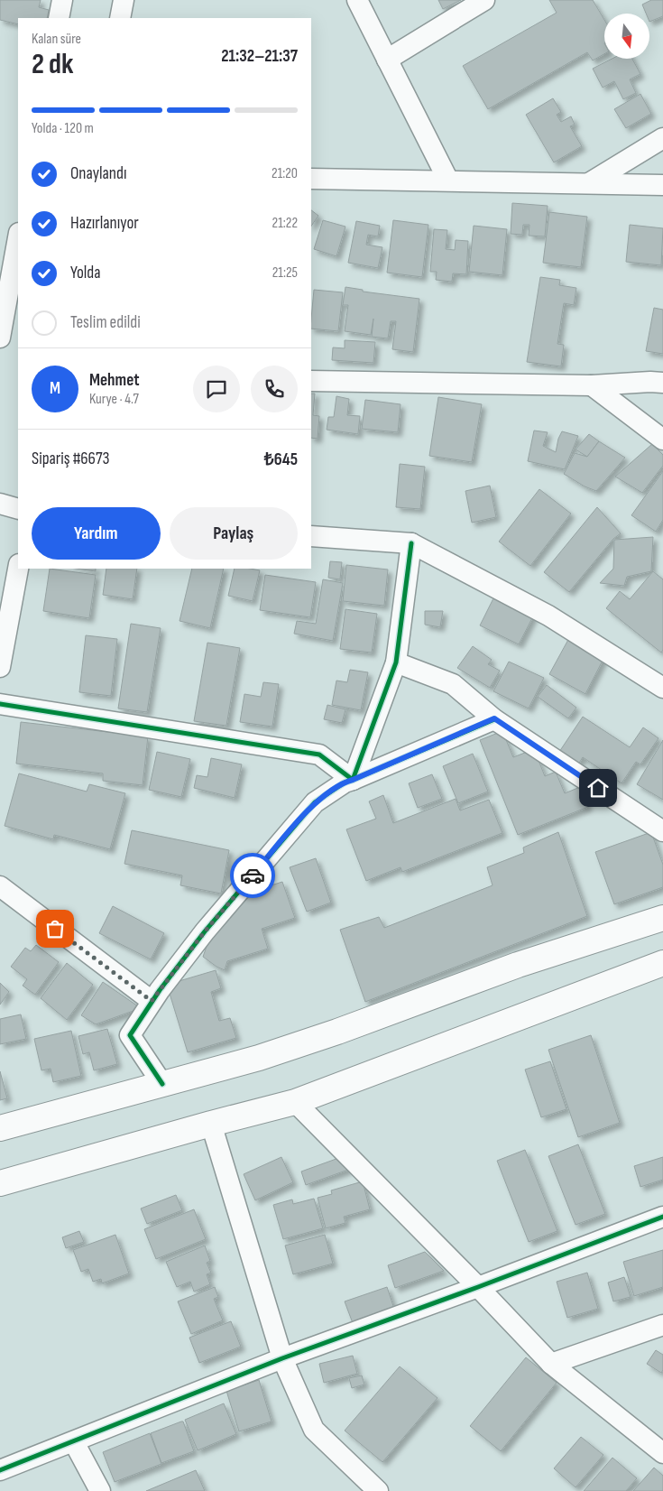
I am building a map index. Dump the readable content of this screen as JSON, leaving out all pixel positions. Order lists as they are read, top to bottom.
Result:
{
  "north": "bottom",
  "page": {
    "heading": ["2 dk", "Kalan süre", "21:32–21:37"],
    "panel": [
      "Mehmet",
      "Kurye · 4.7",
      "Sipariş #6673",
      "₺645"
    ],
    "bar": "Yolda · 120 m",
    "list": [
      ["Onaylandı", "21:20"],
      ["Hazırlanıyor", "21:22"],
      ["Yolda", "21:25"],
      "Teslim edildi"
    ],
    "round": "M",
    "buttons": ["Yardım", "Paylaş"]
  }
}
